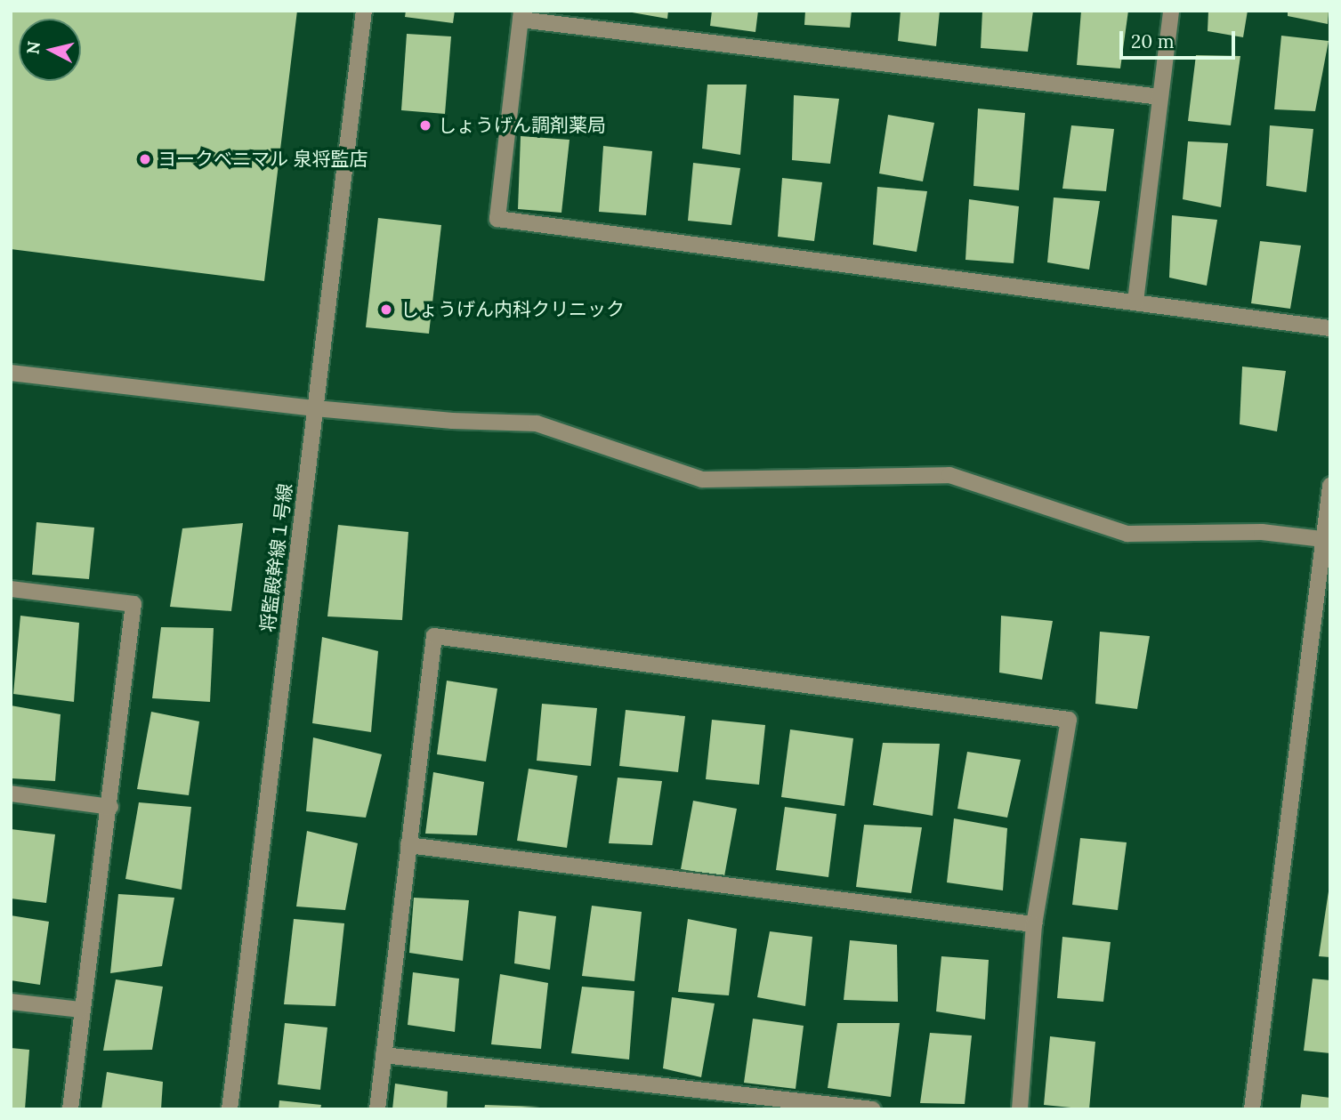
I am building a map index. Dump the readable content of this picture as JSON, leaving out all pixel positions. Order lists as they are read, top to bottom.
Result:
{
  "streets": {
    "street": ["将監殿幹線１号線"]
  },
  "places": ["しょうげん調剤薬局", "ヨークベニマル 泉将監店", "しょうげん内科クリニック"],
  "scale_bar": "20 m",
  "north": "left"
}
